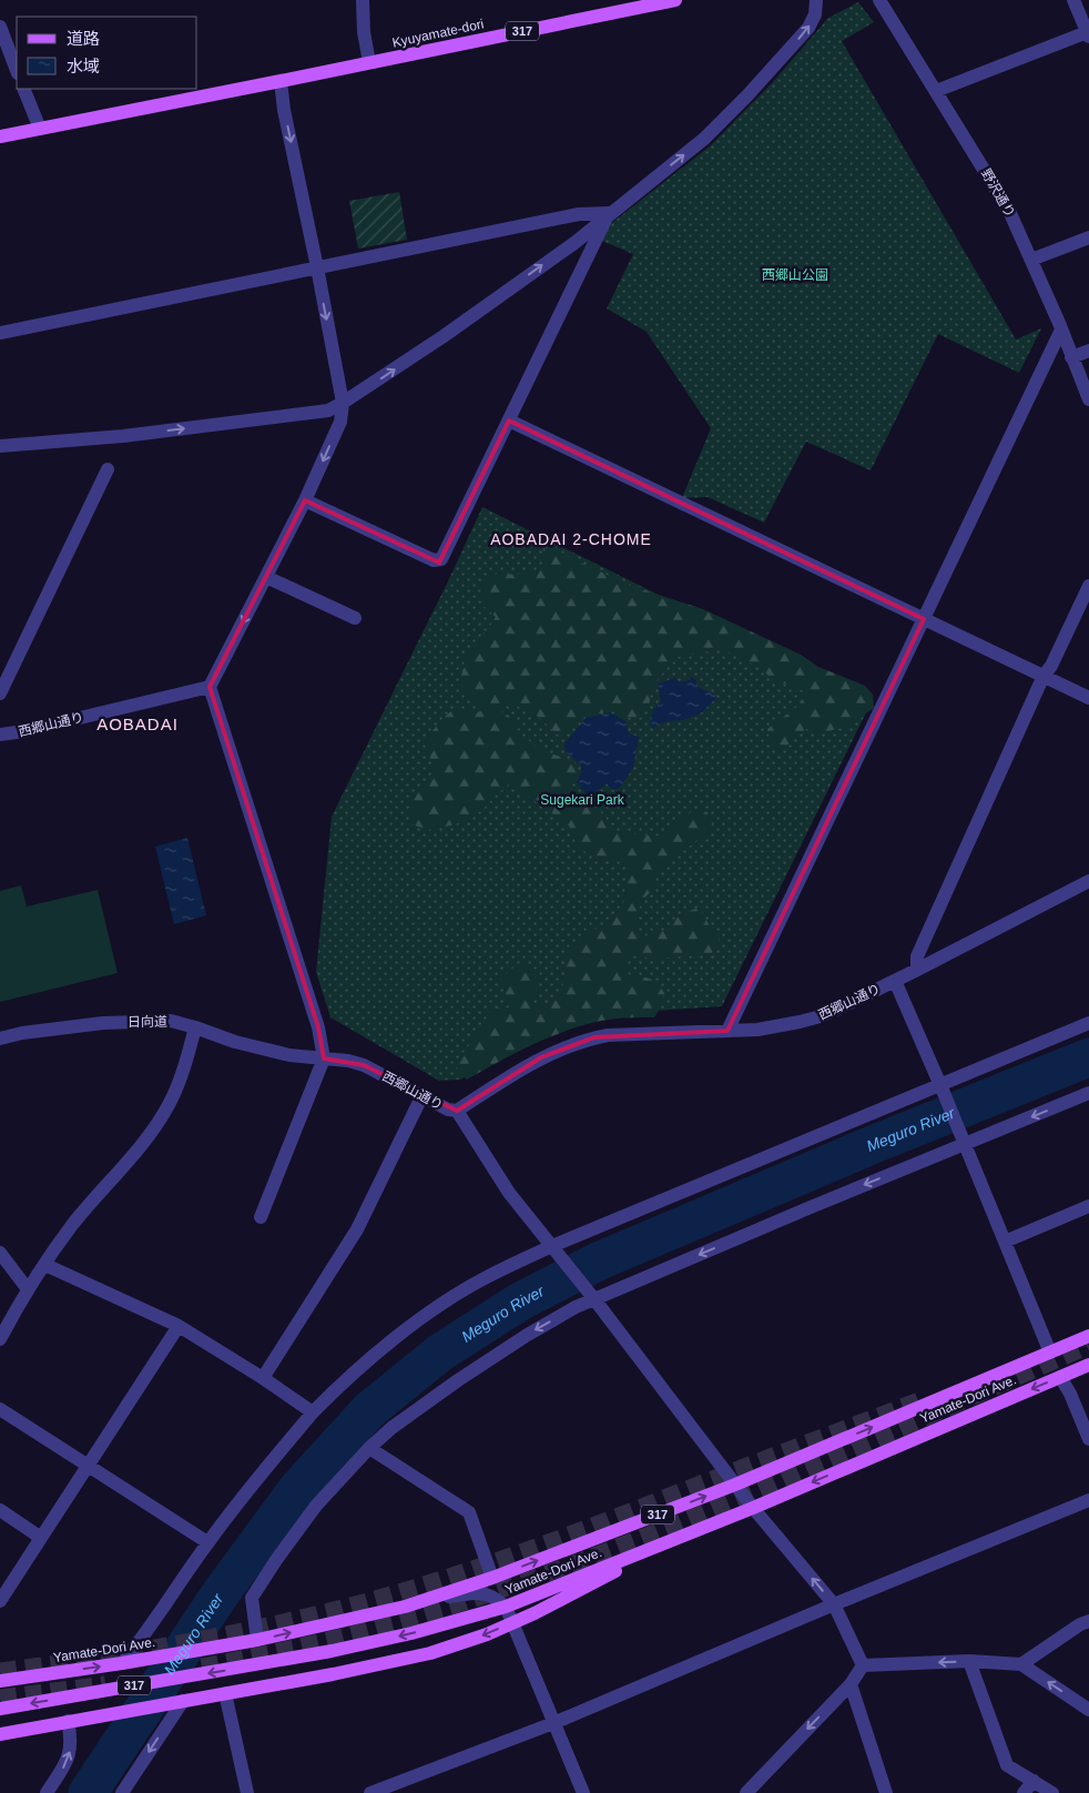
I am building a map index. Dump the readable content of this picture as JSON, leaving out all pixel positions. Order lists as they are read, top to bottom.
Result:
{
  "streets": {
    "main road": ["317", "Kyuyamate-dori", "Yamate-Dori Ave."],
    "street": ["野沢通り", "西郷山通り", "日向道"]
  },
  "crossings": [
    ["317", "Kyuyamate-dori"],
    ["317", "Yamate-Dori Ave."],
    ["西郷山通り", "日向道"]
  ],
  "districts": ["AOBADAI 2-CHOME", "AOBADAI"],
  "water": ["Meguro River"],
  "parks": ["西郷山公園", "Sugekari Park"],
  "legend": ["道路", "水域"]
}
